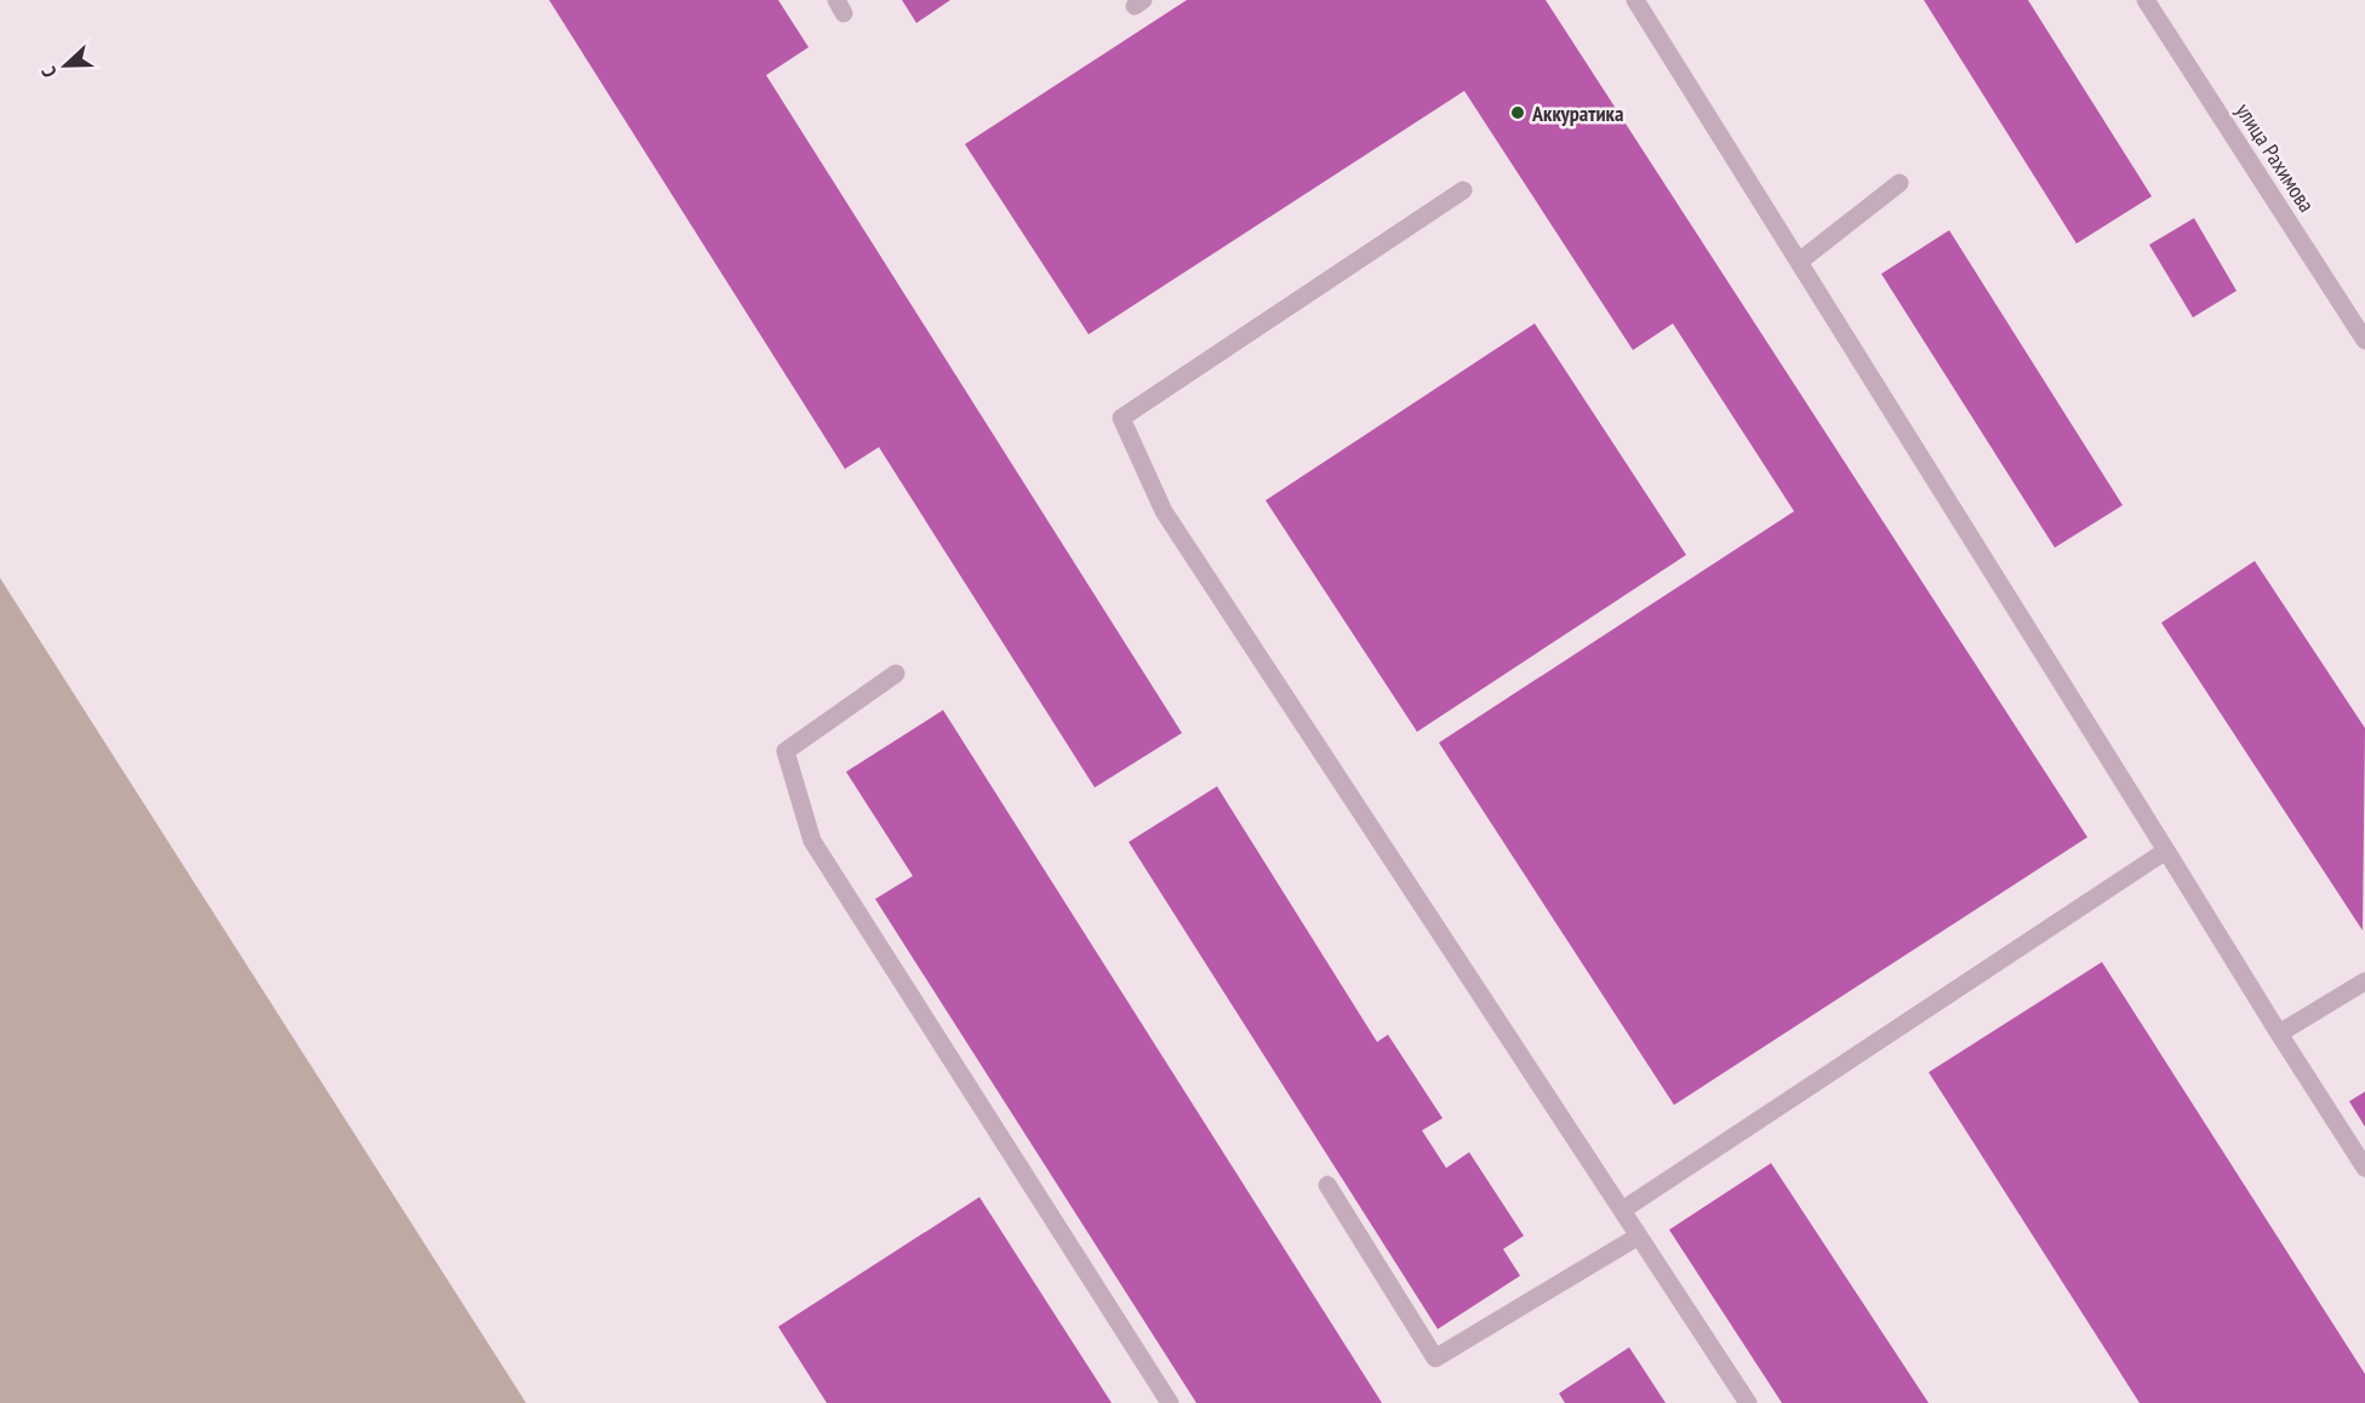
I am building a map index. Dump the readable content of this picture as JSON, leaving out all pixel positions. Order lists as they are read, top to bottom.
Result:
{
  "streets": {
    "street": ["улица Рахимова"]
  },
  "places": ["Аккуратика"],
  "north": "left"
}
